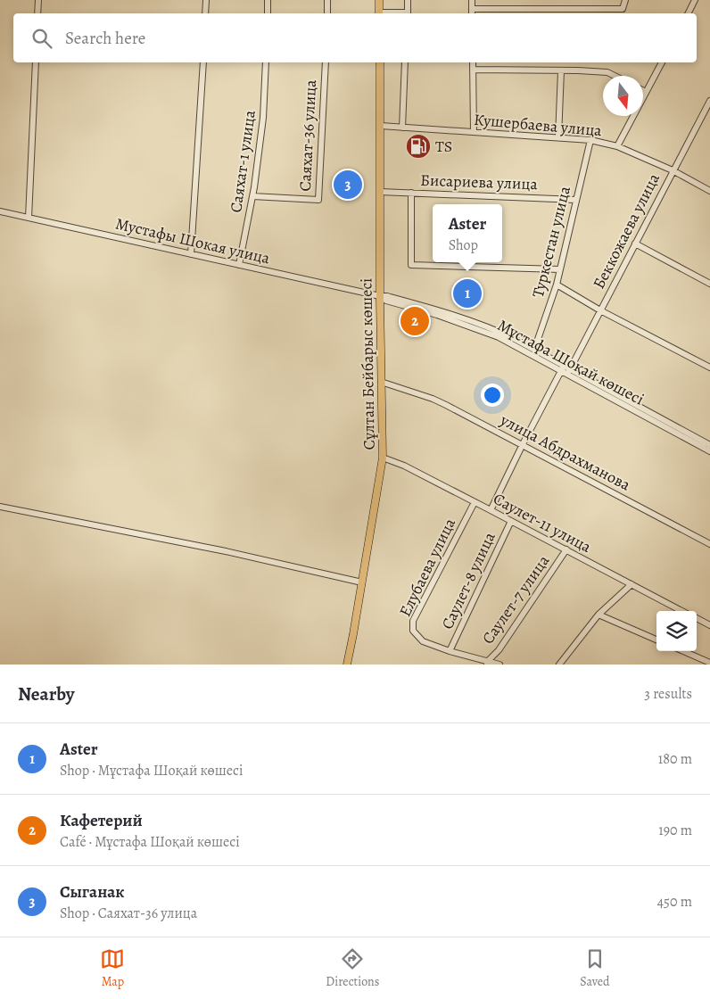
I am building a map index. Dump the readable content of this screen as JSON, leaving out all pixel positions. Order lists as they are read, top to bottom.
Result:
{
  "streets": {
    "main road": ["Сұлтан Бейбарыс көшесі"],
    "street": [
      "Кушербаева улица",
      "Саяхат-36 улица",
      "Саяхат-1 улица",
      "Бисариева улица",
      "Беккожаева улица",
      "Мустафы Шокая улица",
      "Туркестан улица",
      "Мұстафа Шоқай көшесі",
      "улица Абдрахманова",
      "Саулет-11 улица",
      "Елубаева улица",
      "Саулет-8 улица",
      "Саулет-7 улица"
    ]
  },
  "crossings": [
    ["Кушербаева улица", "Беккожаева улица"],
    ["Кушербаева улица", "Туркестан улица"],
    ["Кушербаева улица", "Сұлтан Бейбарыс көшесі"],
    ["Саяхат-36 улица", "Саяхат-1 улица"],
    ["Саяхат-1 улица", "Мустафы Шокая улица"],
    ["Бисариева улица", "Туркестан улица"],
    ["Бисариева улица", "Сұлтан Бейбарыс көшесі"],
    ["Беккожаева улица", "Мұстафа Шоқай көшесі"],
    ["Мустафы Шокая улица", "Мұстафа Шоқай көшесі"],
    ["Мустафы Шокая улица", "Сұлтан Бейбарыс көшесі"],
    ["Туркестан улица", "Мұстафа Шоқай көшесі"],
    ["Мұстафа Шоқай көшесі", "Сұлтан Бейбарыс көшесі"],
    ["Сұлтан Бейбарыс көшесі", "улица Абдрахманова"],
    ["Сұлтан Бейбарыс көшесі", "Саулет-11 улица"],
    ["Саулет-11 улица", "Елубаева улица"],
    ["Саулет-11 улица", "Саулет-8 улица"],
    ["Саулет-11 улица", "Саулет-7 улица"],
    ["Елубаева улица", "Саулет-8 улица"]
  ],
  "places": {
    "fuel station": ["TS"]
  },
  "north": "bottom",
  "page": {
    "search": "Search here",
    "pins": ["3", "1", "2"],
    "popup": ["Aster", "Shop"],
    "heading": ["Nearby", "3 results"],
    "list": [
      {
        "mark": "1",
        "name": "Aster",
        "note": "Shop · Мұстафа Шоқай көшесі",
        "value": "180 m"
      },
      {
        "mark": "2",
        "name": "Кафетерий",
        "note": "Café · Мұстафа Шоқай көшесі",
        "value": "190 m"
      },
      {
        "mark": "3",
        "name": "Сыганак",
        "note": "Shop · Саяхат-36 улица",
        "value": "450 m"
      }
    ],
    "nav": ["Map", "Directions", "Saved"]
  }
}
